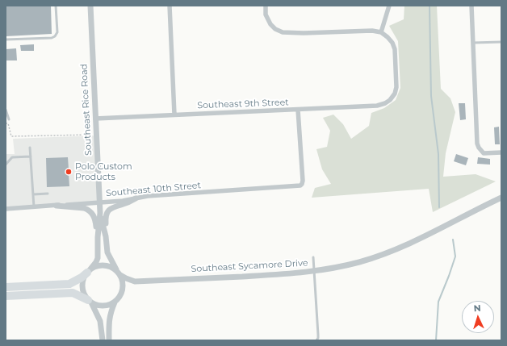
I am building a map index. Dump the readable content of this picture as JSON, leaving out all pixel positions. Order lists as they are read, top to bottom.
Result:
{
  "streets": {
    "street": [
      "Southeast 9th Street",
      "Southeast Rice Road",
      "Southeast 10th Street",
      "Southeast Sycamore Drive"
    ]
  },
  "crossings": [
    ["Southeast 9th Street", "Southeast Rice Road"],
    ["Southeast 9th Street", "Southeast 10th Street"],
    ["Southeast Rice Road", "Southeast 10th Street"],
    ["Southeast Rice Road", "Southeast Sycamore Drive"]
  ],
  "places": ["Polo Custom Products"],
  "north": "top"
}
